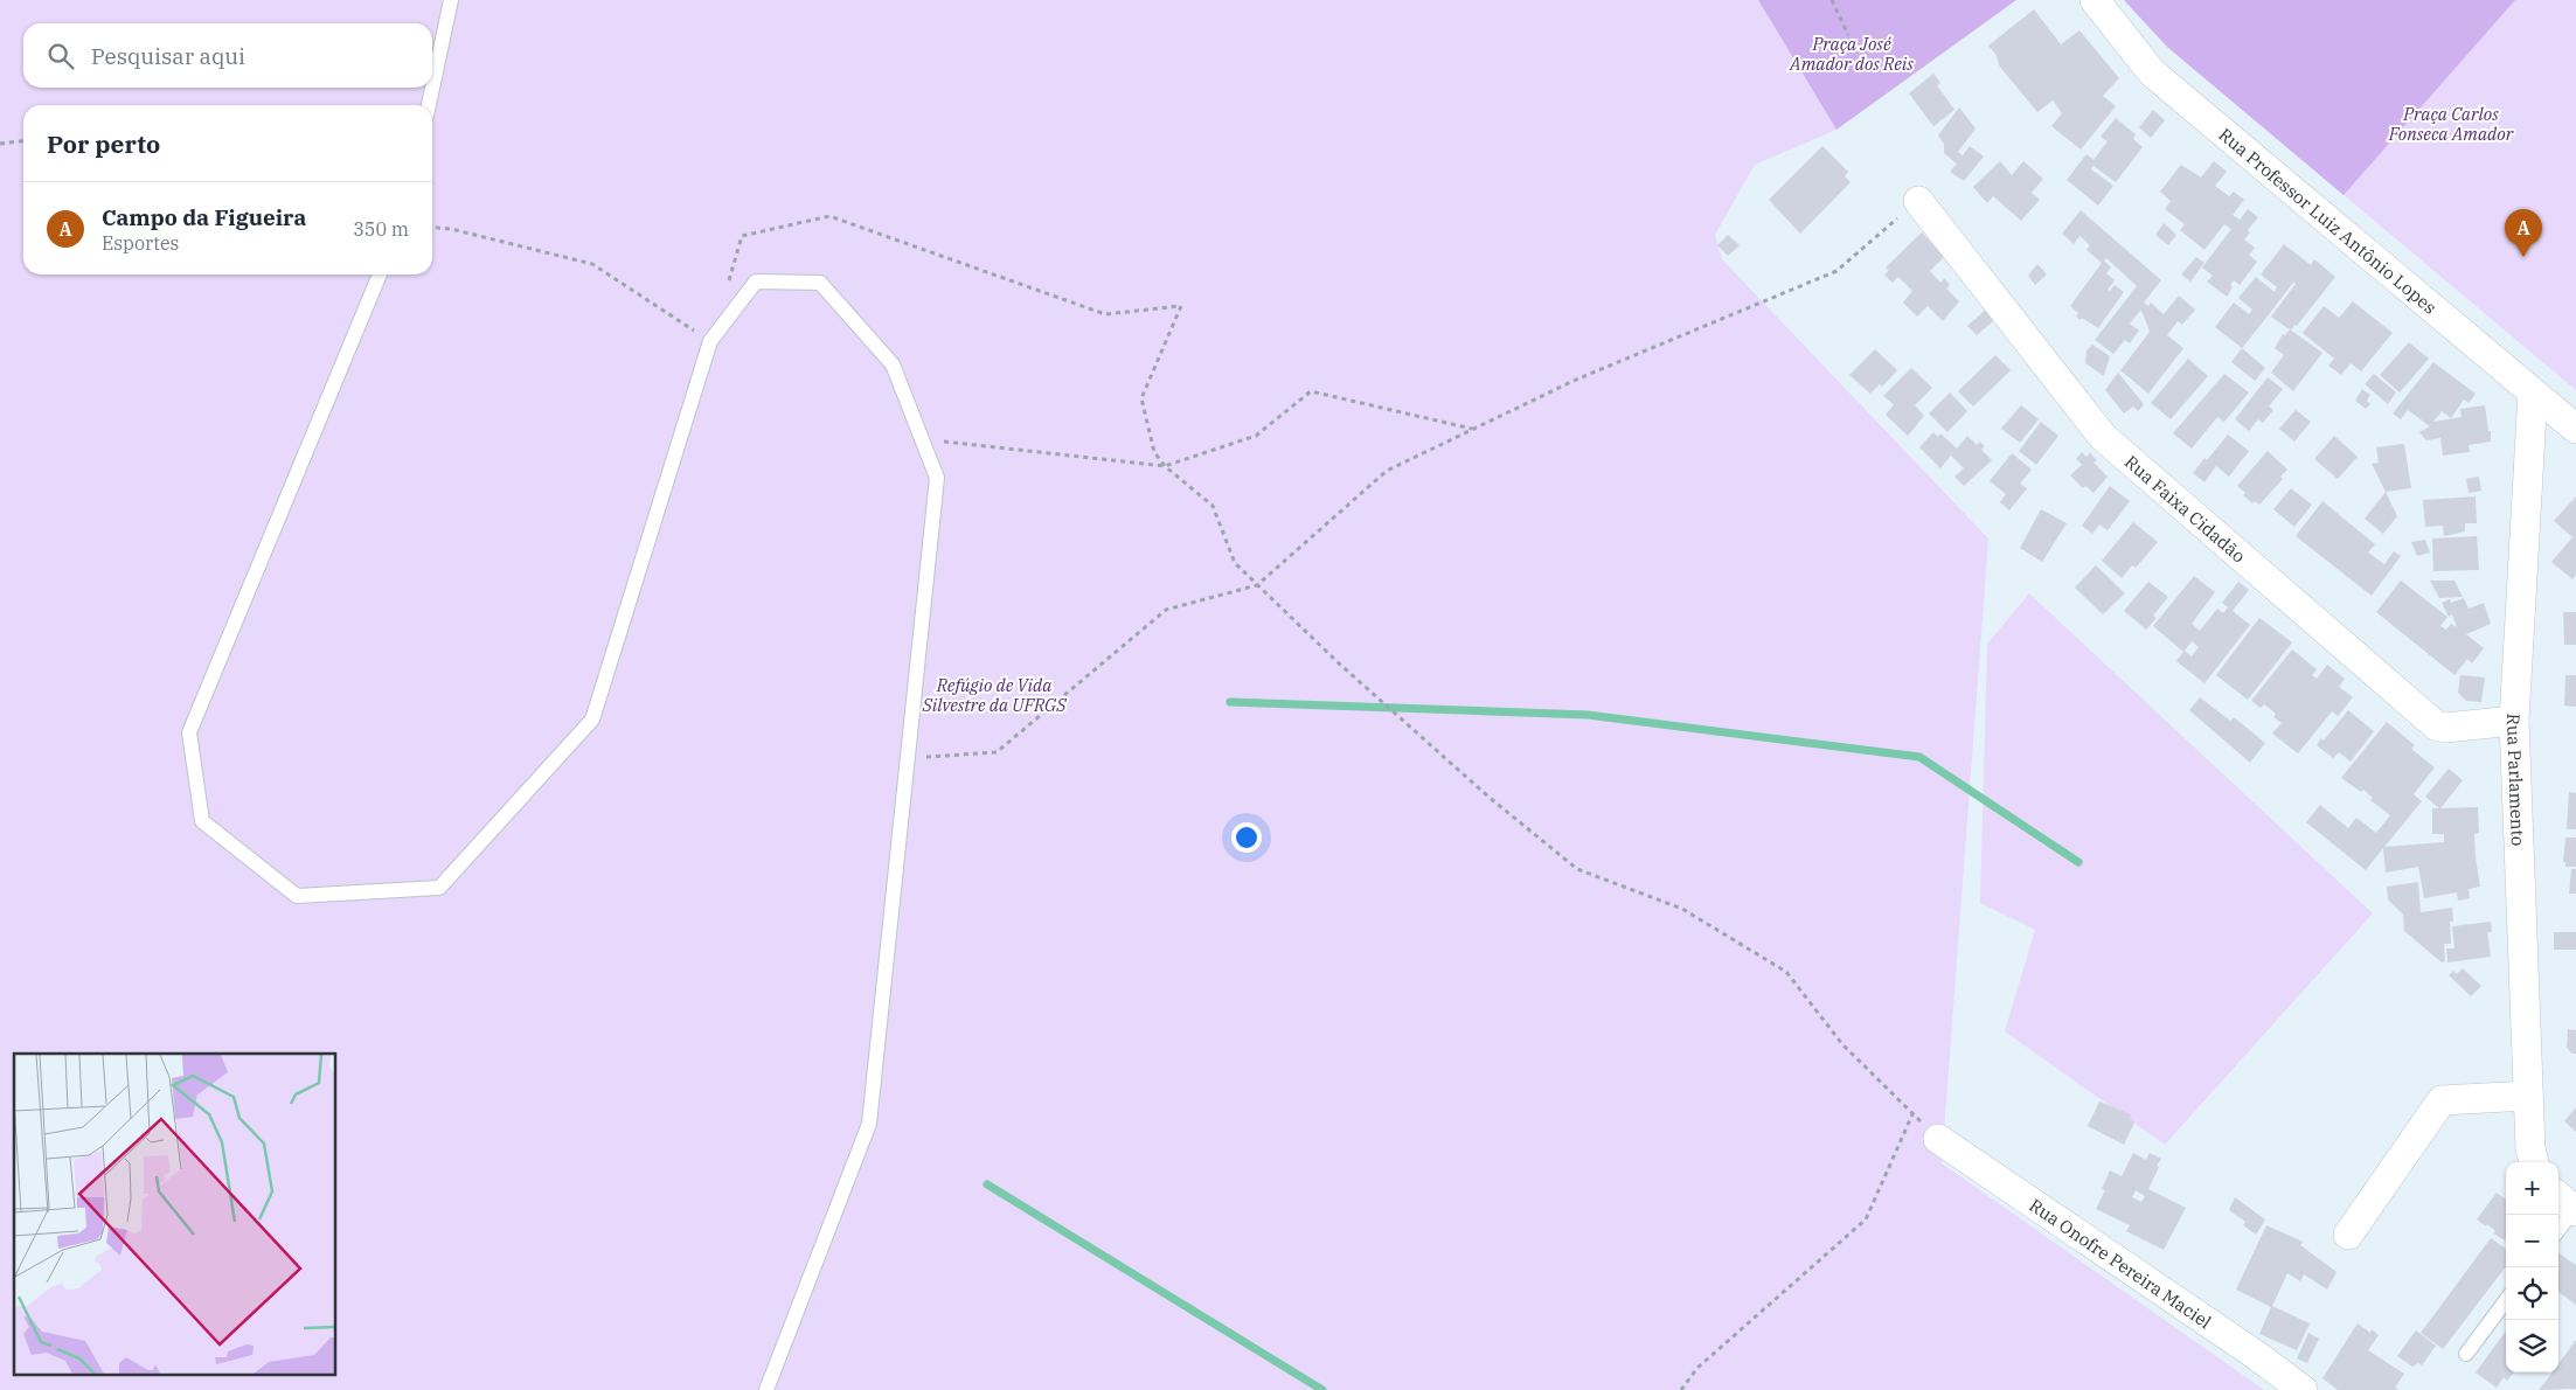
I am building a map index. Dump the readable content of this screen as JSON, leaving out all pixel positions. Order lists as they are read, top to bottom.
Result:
{
  "streets": {
    "street": [
      "Rua Professor Luiz Antônio Lopes",
      "Rua Faixa Cidadão",
      "Rua Parlamento",
      "Rua Onofre Pereira Maciel"
    ]
  },
  "crossings": [
    ["Rua Professor Luiz Antônio Lopes", "Rua Parlamento"],
    ["Rua Faixa Cidadão", "Rua Parlamento"]
  ],
  "parks": ["Praça José Amador dos Reis", "Praça Carlos Fonseca Amador", "Refúgio de Vida Silvestre da UFRGS"],
  "page": {
    "search": "Pesquisar aqui",
    "heading": "Por perto",
    "list": [
      {
        "mark": "A",
        "name": "Campo da Figueira",
        "note": "Esportes",
        "value": "350 m"
      }
    ],
    "pins": "A",
    "map_buttons": ["+", "−"]
  }
}
